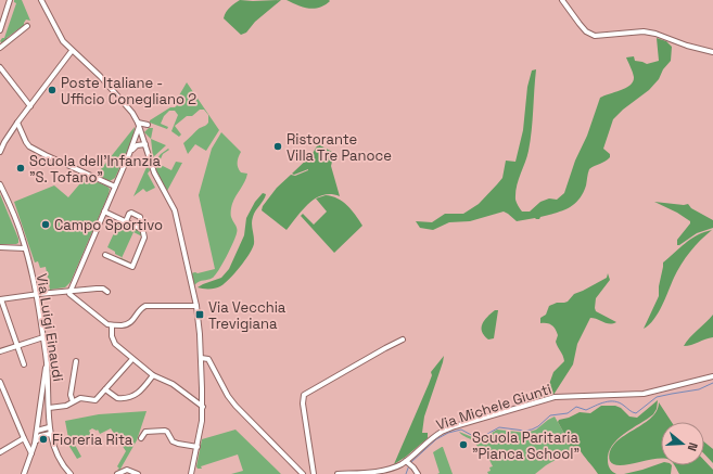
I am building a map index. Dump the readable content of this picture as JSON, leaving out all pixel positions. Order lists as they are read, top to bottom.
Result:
{
  "streets": {
    "street": ["Via Luigi Einaudi", "Via Michele Giunti"]
  },
  "places": {
    "other": [
      "Poste Italiane - Ufficio Conegliano 2",
      "Ristorante Villa Tre Panoce",
      "Scuola dell'Infanzia \"S. Tofano\"",
      "Campo Sportivo",
      "Fioreria Rita",
      "Scuola Paritaria \"Pianca School\""
    ],
    "transit": ["Via Vecchia Trevigiana"]
  },
  "north": "right"
}
